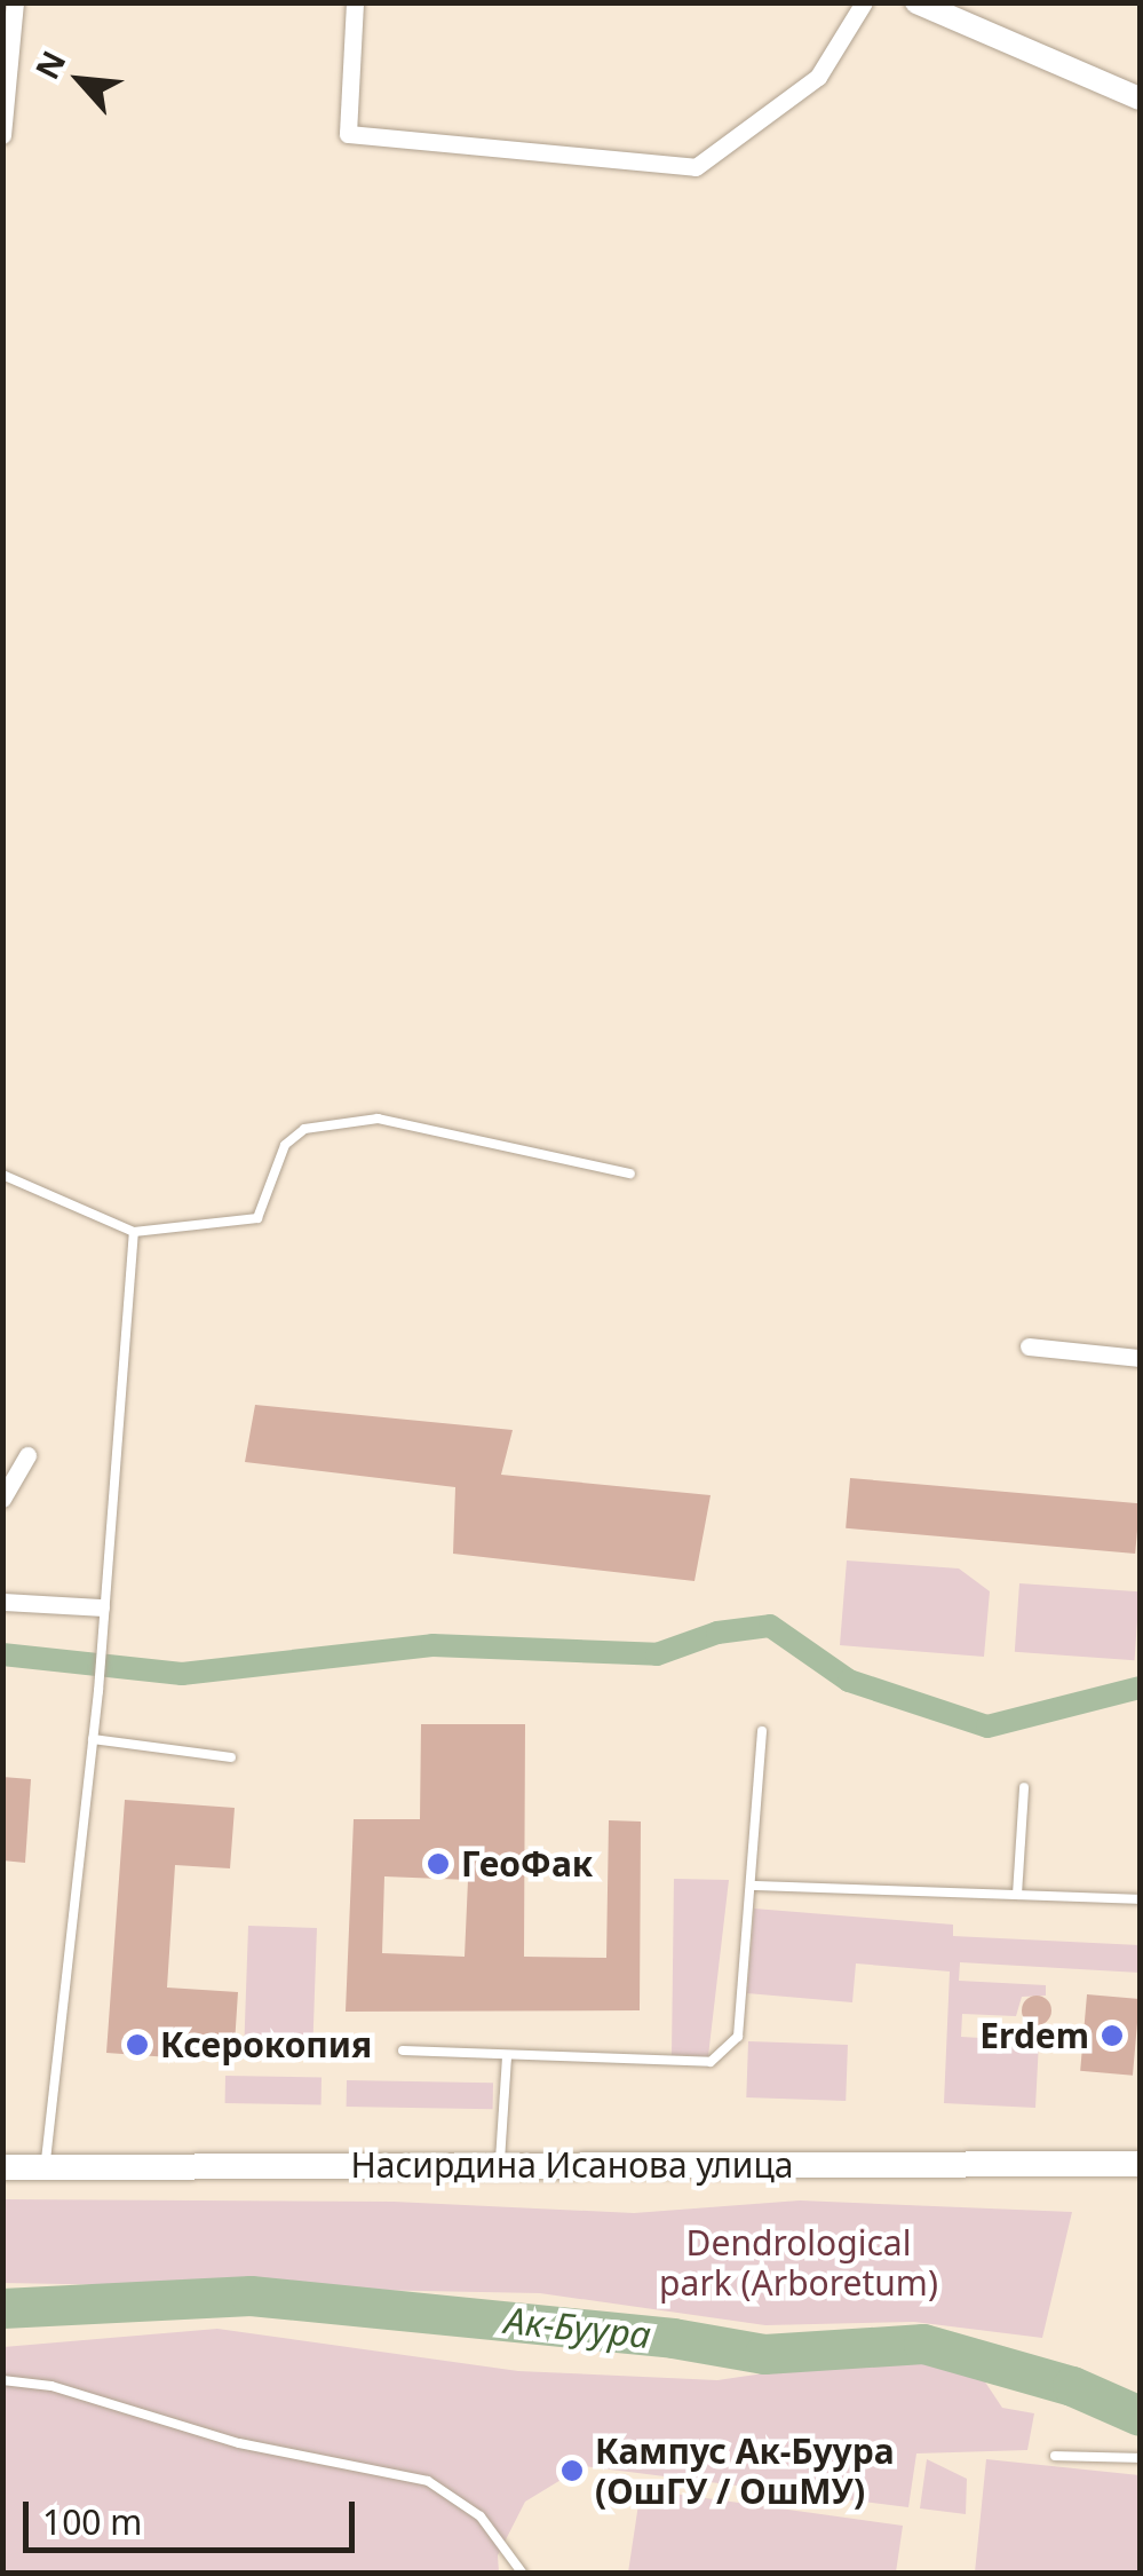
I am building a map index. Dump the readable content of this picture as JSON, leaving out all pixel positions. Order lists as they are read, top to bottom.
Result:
{
  "streets": {
    "main road": ["Насирдина Исанова улица"]
  },
  "water": ["Ак-Буура"],
  "parks": ["Dendrological park (Arboretum)"],
  "places": [
    "ГеоФак",
    "Erdem",
    "Ксерокопия",
    "Кампус Ак-Буура (ОшГУ / ОшМУ)"
  ],
  "scale_bar": "100 m",
  "north": "top left"
}
